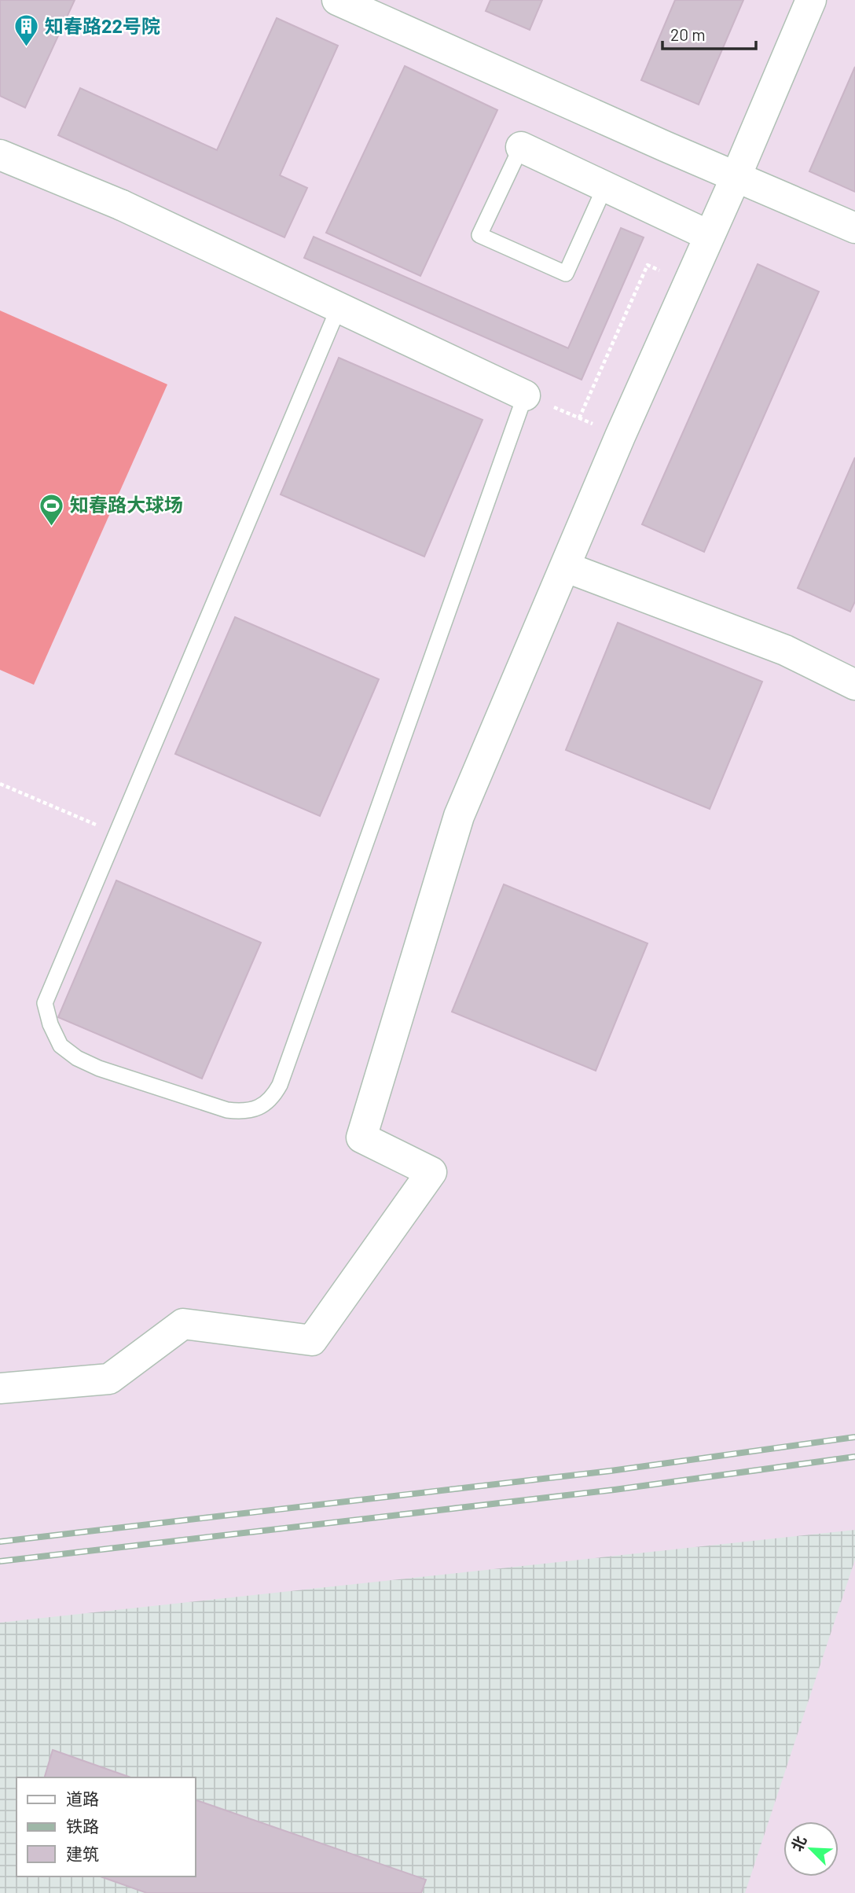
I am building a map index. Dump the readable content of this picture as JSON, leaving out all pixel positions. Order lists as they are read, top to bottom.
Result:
{
  "places": {
    "building": ["知春路22号院"],
    "sports": ["知春路大球场"]
  },
  "legend": ["道路", "铁路", "建筑"],
  "scale_bar": "20 m",
  "north": "top left"
}
